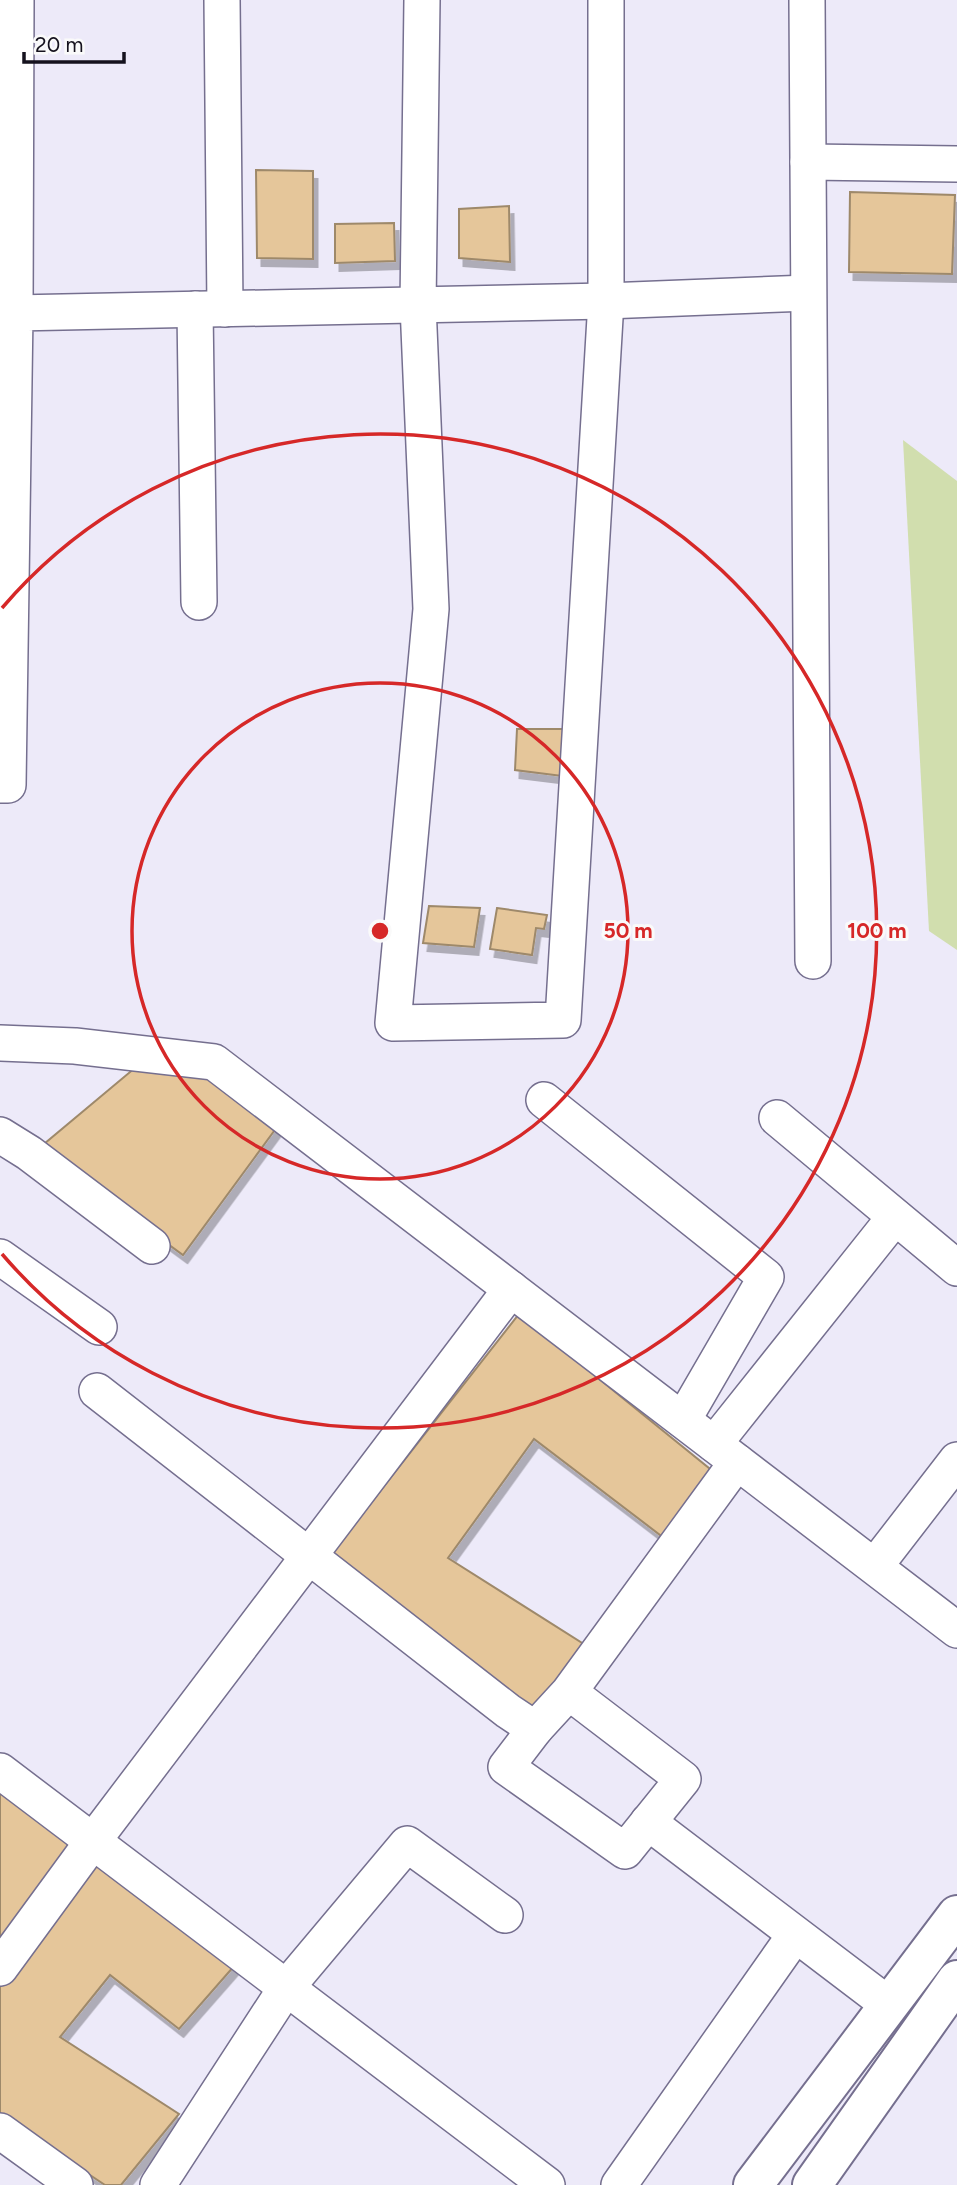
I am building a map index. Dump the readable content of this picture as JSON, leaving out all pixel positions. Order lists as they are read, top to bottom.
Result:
{
  "scale_bar": "20 m",
  "rings": ["50 m", "100 m"]
}
